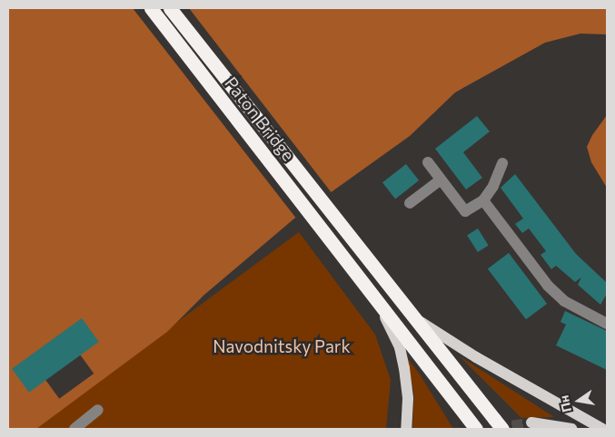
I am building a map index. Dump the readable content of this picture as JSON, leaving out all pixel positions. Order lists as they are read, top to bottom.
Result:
{
  "streets": {
    "highway": ["Paton Bridge"]
  },
  "parks": ["Navodnitsky Park"],
  "north": "left"
}
